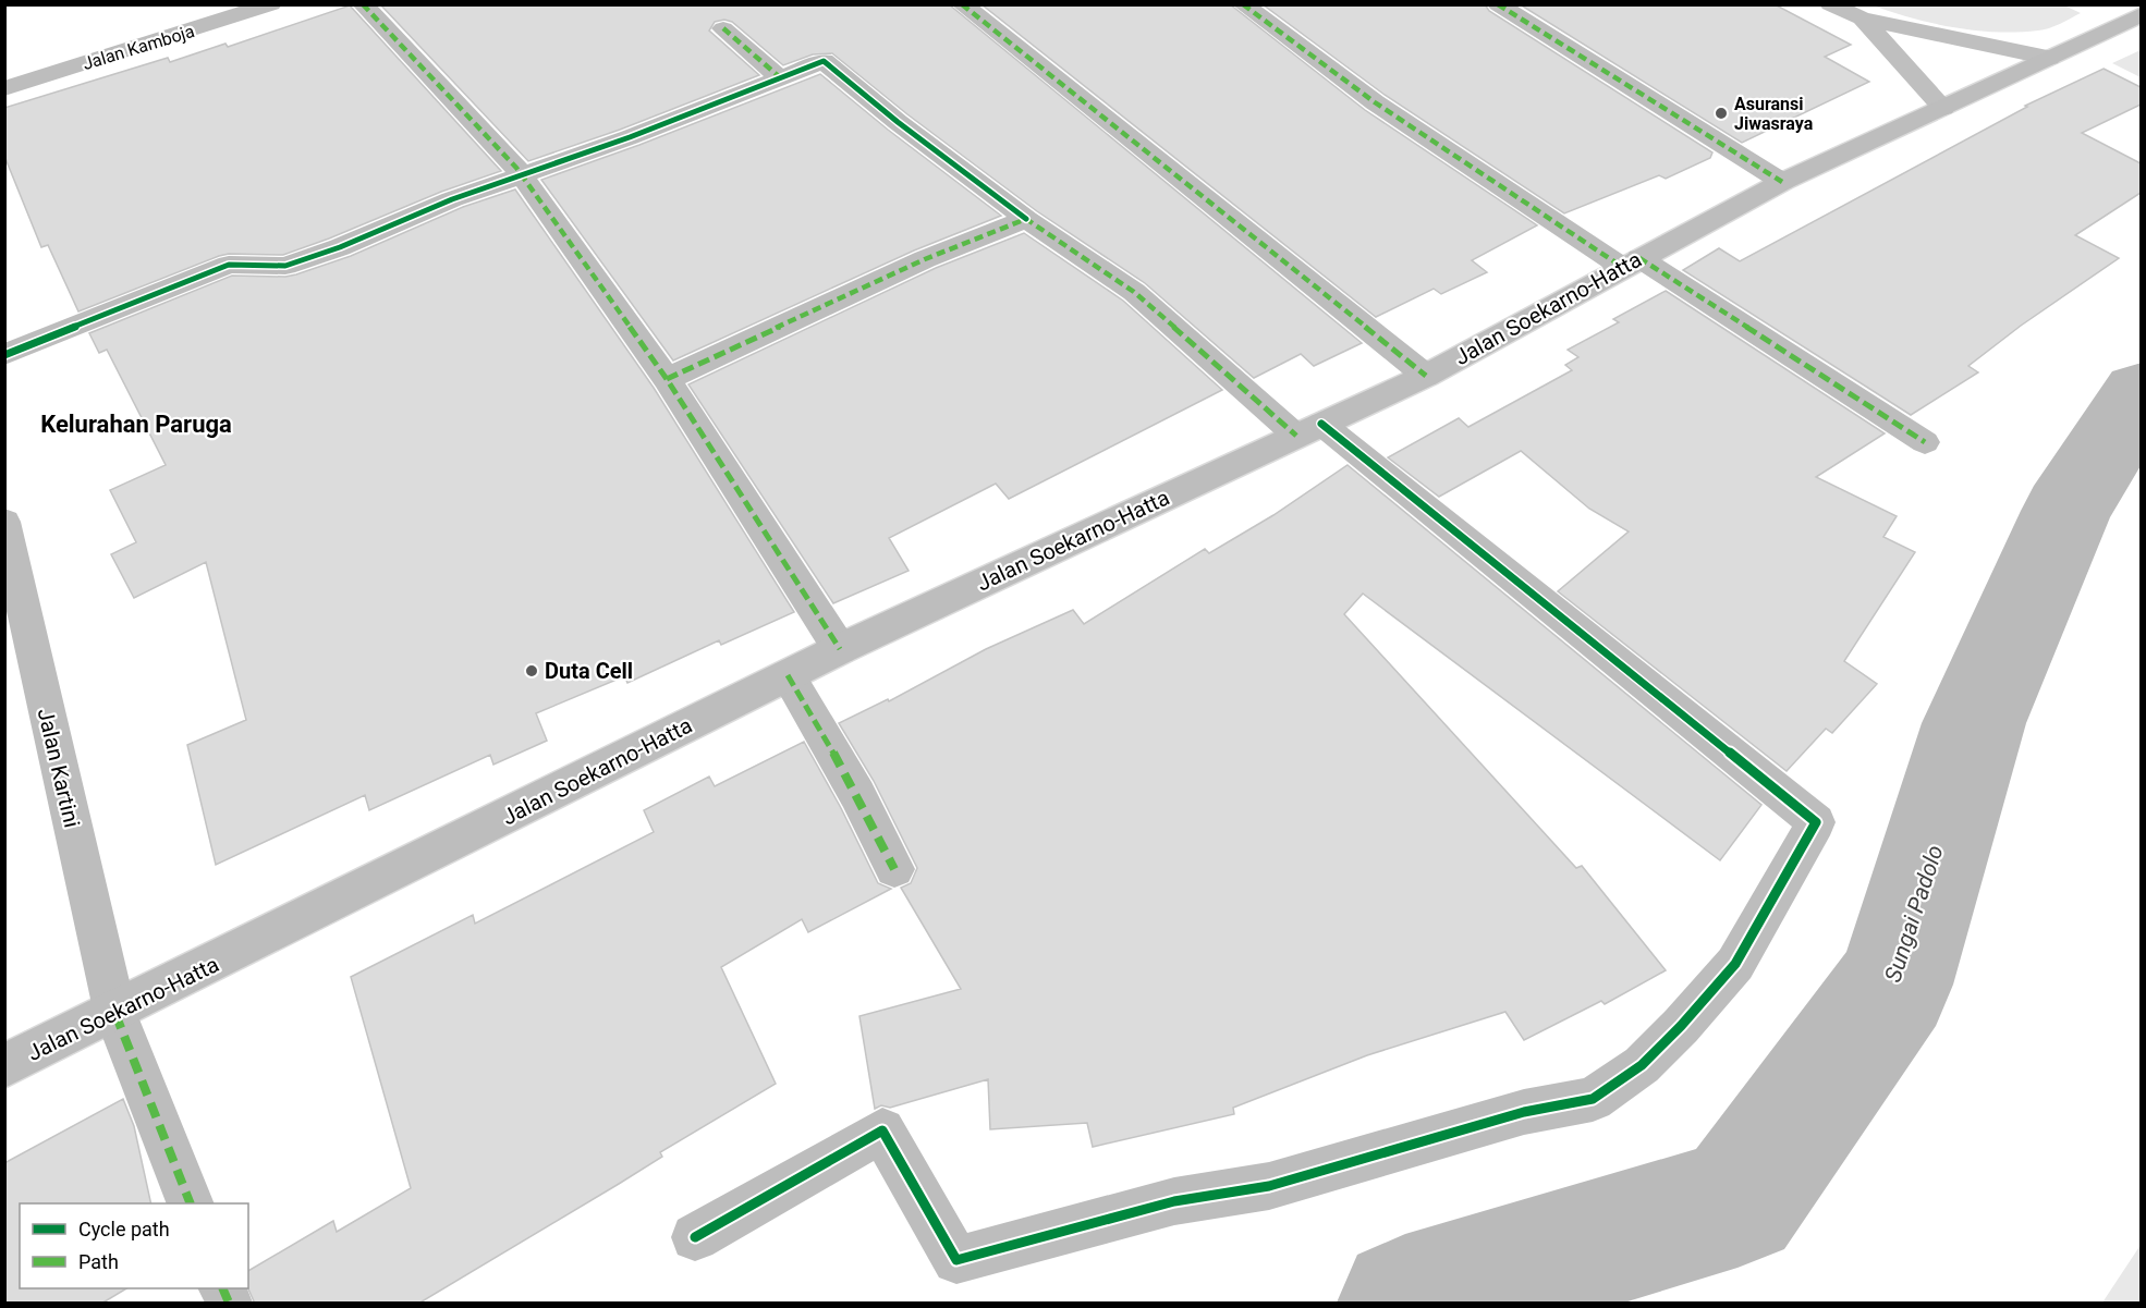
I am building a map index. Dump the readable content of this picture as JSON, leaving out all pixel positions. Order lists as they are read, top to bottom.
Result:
{
  "streets": {
    "main road": ["Jalan Kamboja", "Jalan Soekarno-Hatta", "Jalan Kartini"]
  },
  "crossings": [
    ["Jalan Soekarno-Hatta", "Jalan Kartini"]
  ],
  "districts": ["Kelurahan Paruga"],
  "water": ["Sungai Padolo"],
  "places": ["Asuransi Jiwasraya", "Duta Cell"],
  "legend": ["Cycle path", "Path"]
}
